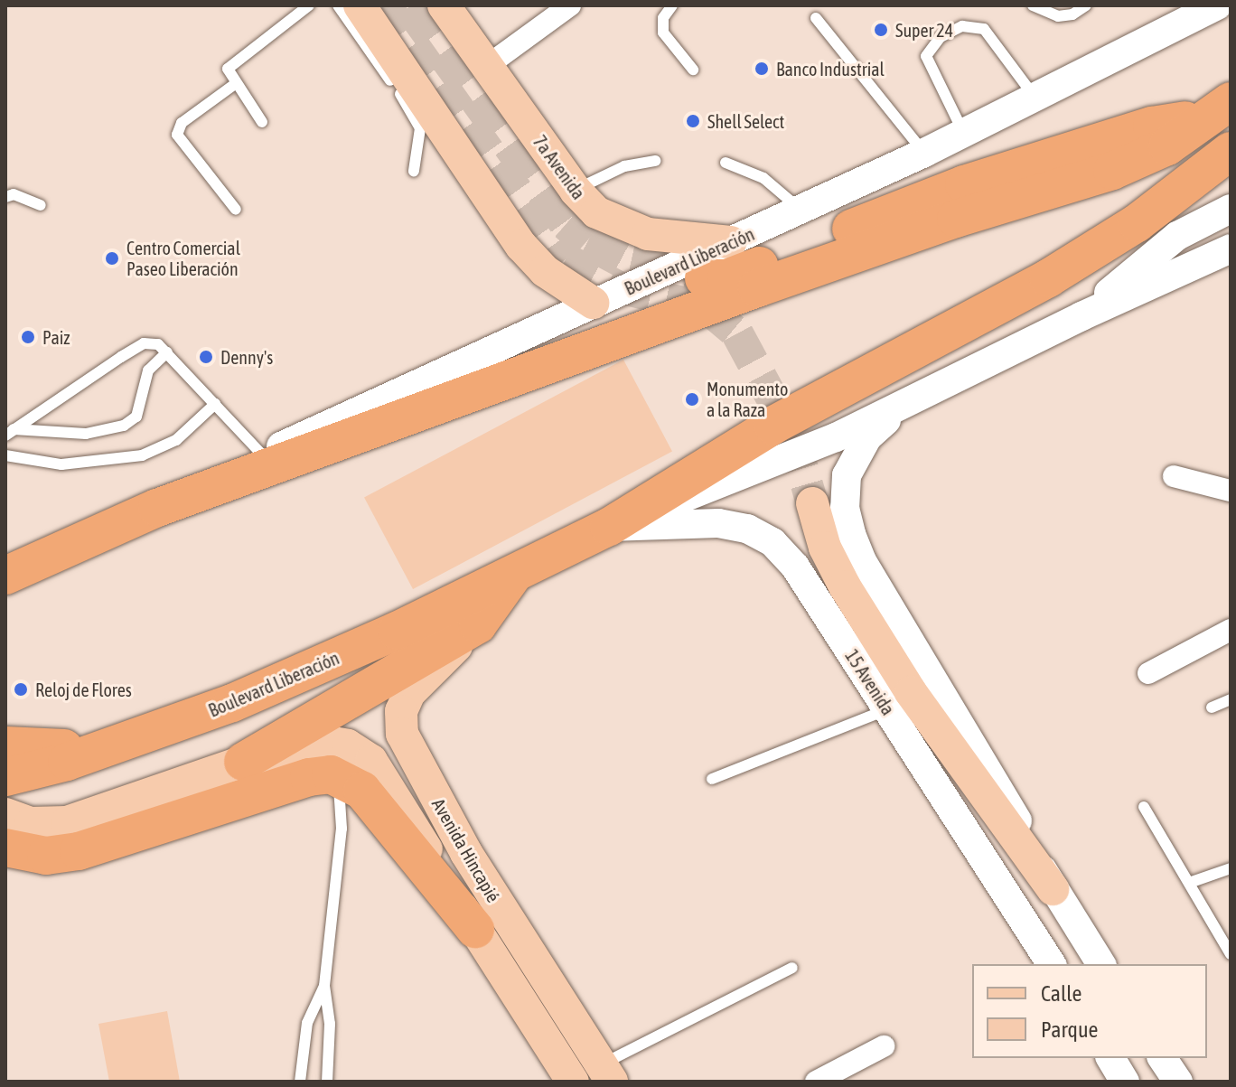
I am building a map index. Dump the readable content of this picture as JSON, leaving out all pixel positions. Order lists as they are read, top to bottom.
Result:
{
  "streets": {
    "highway": ["Boulevard Liberación"],
    "main road": ["7a Avenida", "15 Avenida", "Avenida Hincapié"]
  },
  "crossings": [
    ["7a Avenida", "Boulevard Liberación"],
    ["Boulevard Liberación", "15 Avenida"]
  ],
  "places": [
    "Super 24",
    "Banco Industrial",
    "Shell Select",
    "Centro Comercial Paseo Liberación",
    "Paiz",
    "Denny's",
    "Monumento a la Raza",
    "Reloj de Flores"
  ],
  "legend": ["Calle", "Parque"]
}
